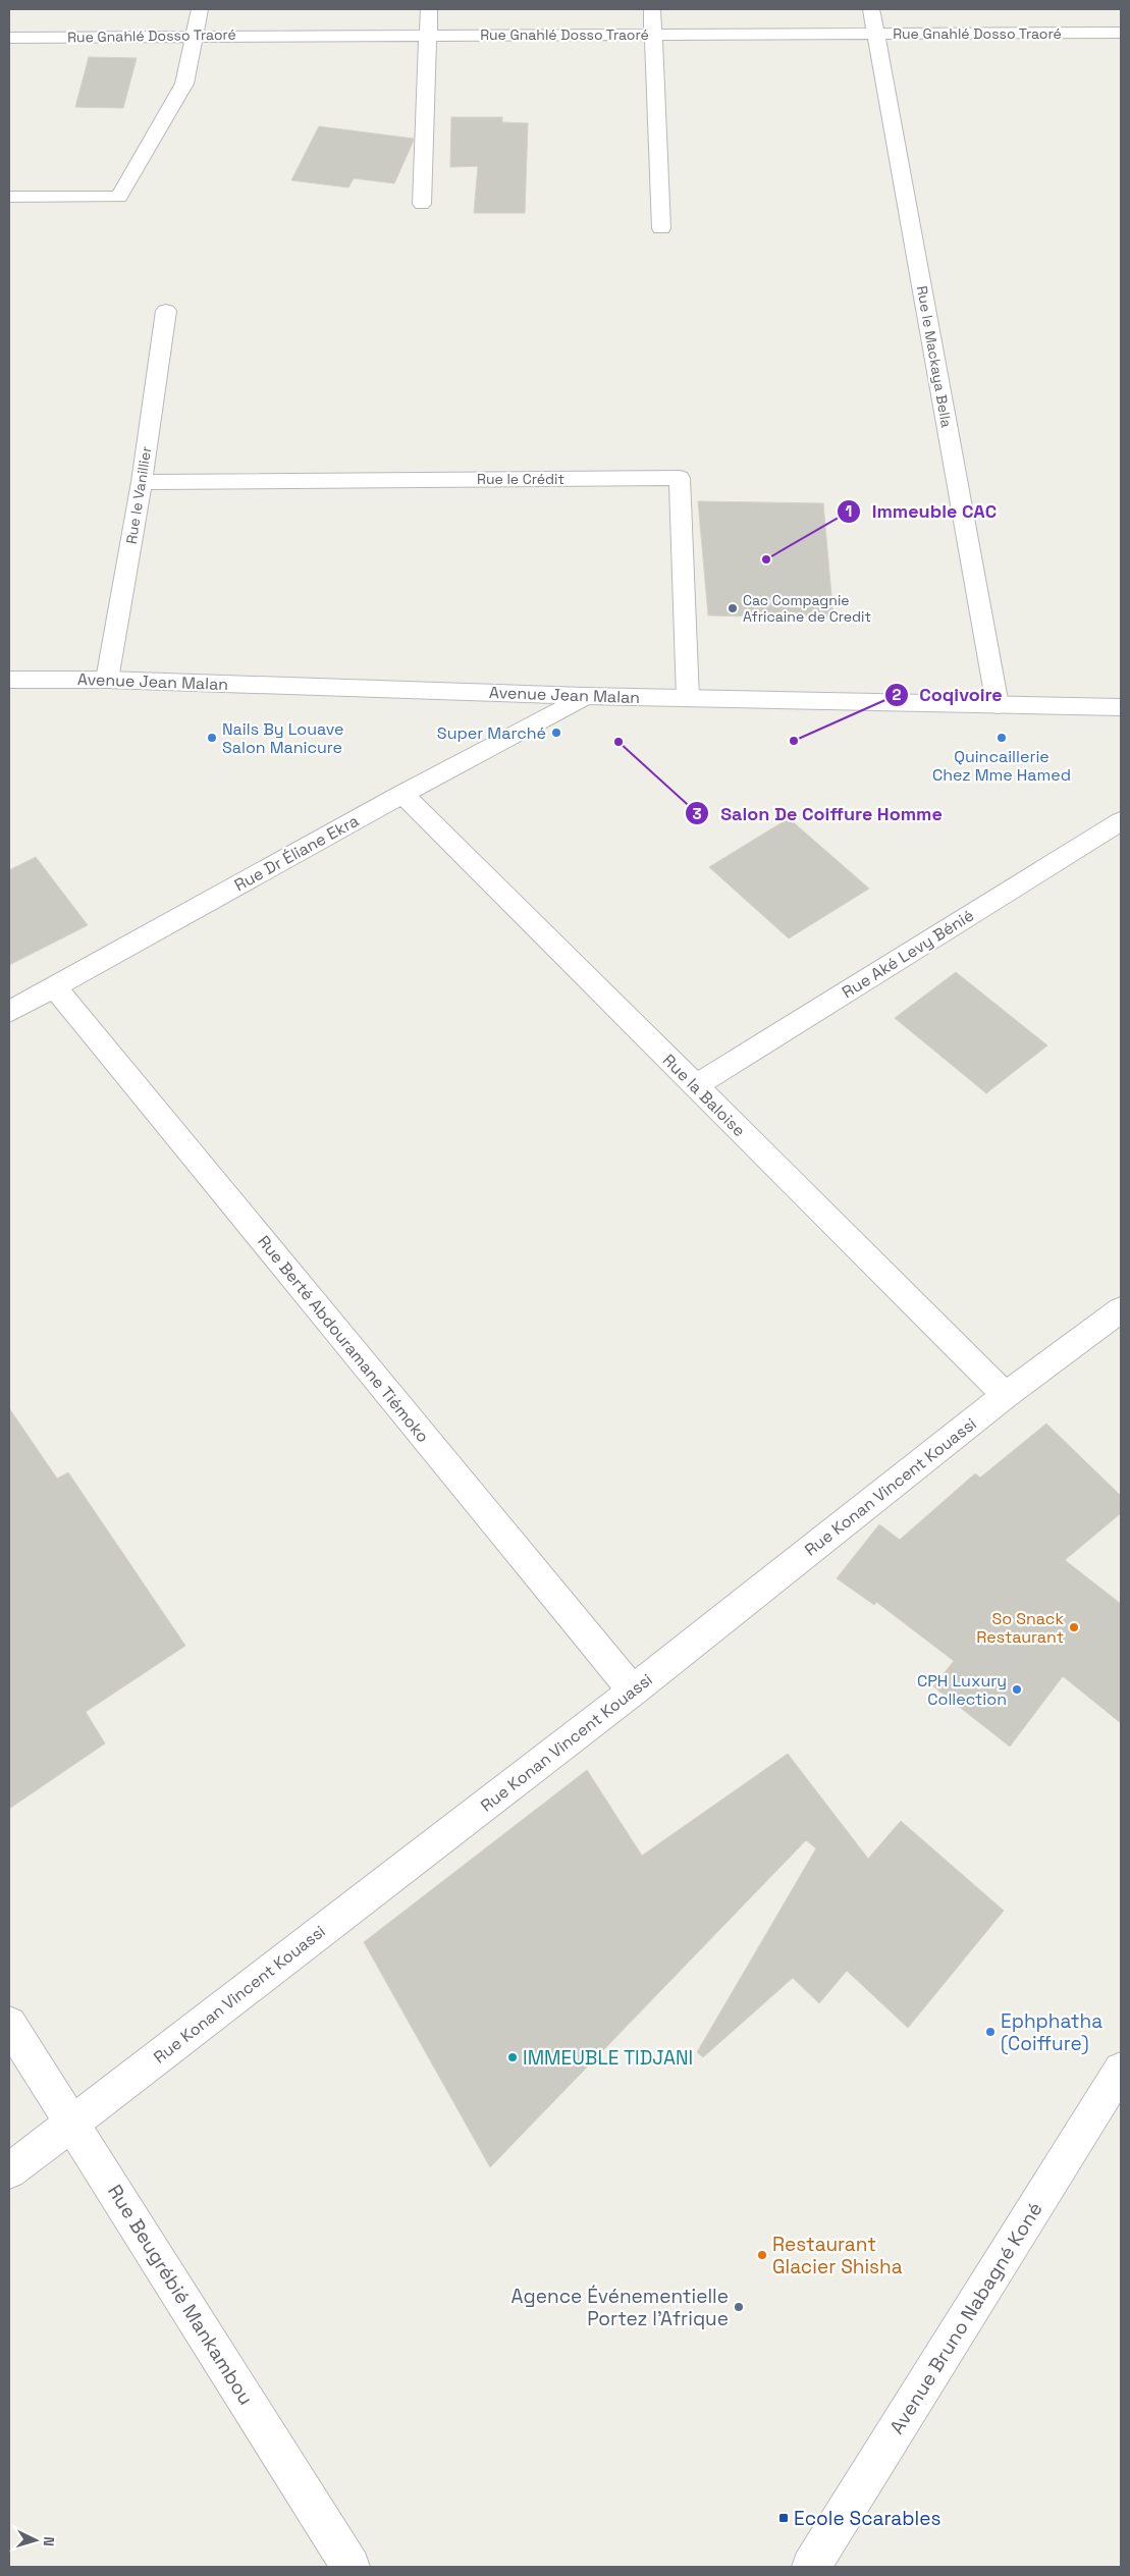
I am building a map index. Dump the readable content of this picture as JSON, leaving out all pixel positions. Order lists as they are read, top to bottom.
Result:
{
  "streets": {
    "street": [
      "Rue Gnahlé Dosso Traoré",
      "Rue le Mackaya Bella",
      "Rue le Crédit",
      "Rue le Vanillier",
      "Avenue Jean Malan",
      "Rue Dr Éliane Ekra",
      "Rue Aké Levy Bénié",
      "Rue la Baloise",
      "Rue Berté Abdouramane Tiémoko",
      "Rue Konan Vincent Kouassi",
      "Rue Beugrébié Mankambou",
      "Avenue Bruno Nabagné Koné"
    ]
  },
  "crossings": [
    ["Rue Gnahlé Dosso Traoré", "Rue le Mackaya Bella"],
    ["Rue le Mackaya Bella", "Avenue Jean Malan"],
    ["Rue le Crédit", "Rue le Vanillier"],
    ["Rue le Crédit", "Avenue Jean Malan"],
    ["Rue le Vanillier", "Avenue Jean Malan"],
    ["Avenue Jean Malan", "Rue Dr Éliane Ekra"],
    ["Rue Dr Éliane Ekra", "Rue la Baloise"],
    ["Rue Dr Éliane Ekra", "Rue Berté Abdouramane Tiémoko"],
    ["Rue Aké Levy Bénié", "Rue la Baloise"],
    ["Rue la Baloise", "Rue Konan Vincent Kouassi"],
    ["Rue Berté Abdouramane Tiémoko", "Rue Konan Vincent Kouassi"],
    ["Rue Konan Vincent Kouassi", "Rue Beugrébié Mankambou"]
  ],
  "places": {
    "other": [
      "Immeuble CAC",
      "Cac Compagnie Africaine de Credit",
      "Super Marché",
      "Nails By Louave Salon Manicure",
      "Quincaillerie Chez Mme Hamed",
      "Coqivoire",
      "Salon De Coiffure Homme",
      "So Snack Restaurant",
      "CPH Luxury Collection",
      "Ephphatha (Coiffure)",
      "IMMEUBLE TIDJANI",
      "Restaurant Glacier Shisha",
      "Agence Événementielle Portez l'Afrique"
    ],
    "transit": ["Ecole Scarables"]
  },
  "north": "right"
}
